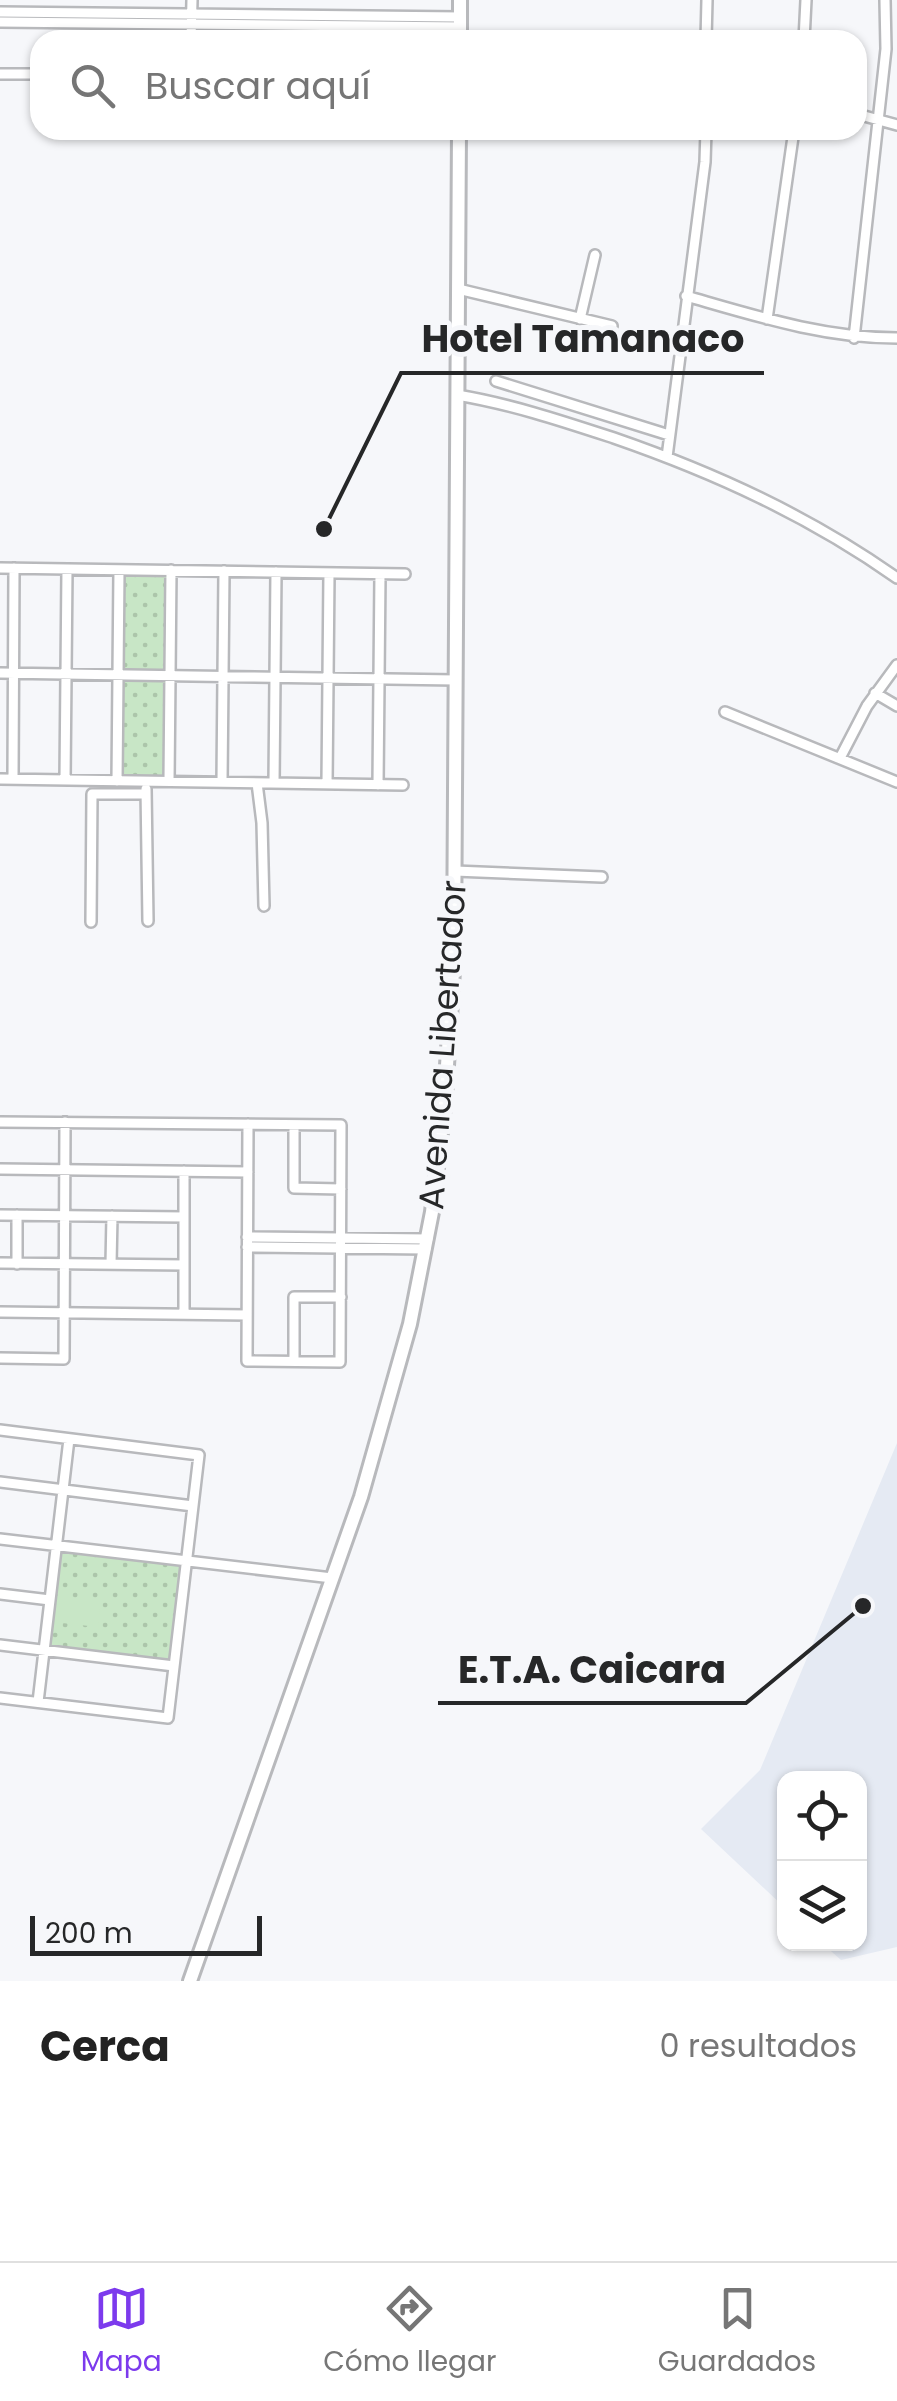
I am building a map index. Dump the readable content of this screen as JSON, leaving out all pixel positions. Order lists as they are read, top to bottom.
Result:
{
  "streets": {
    "highway": ["Avenida Libertador"]
  },
  "places": ["Hotel Tamanaco", "E.T.A. Caicara"],
  "scale_bar": "200 m",
  "page": {
    "search": "Buscar aquí",
    "scale": "200 m",
    "heading": ["Cerca", "0 resultados"],
    "nav": ["Mapa", "Cómo llegar", "Guardados"]
  }
}
